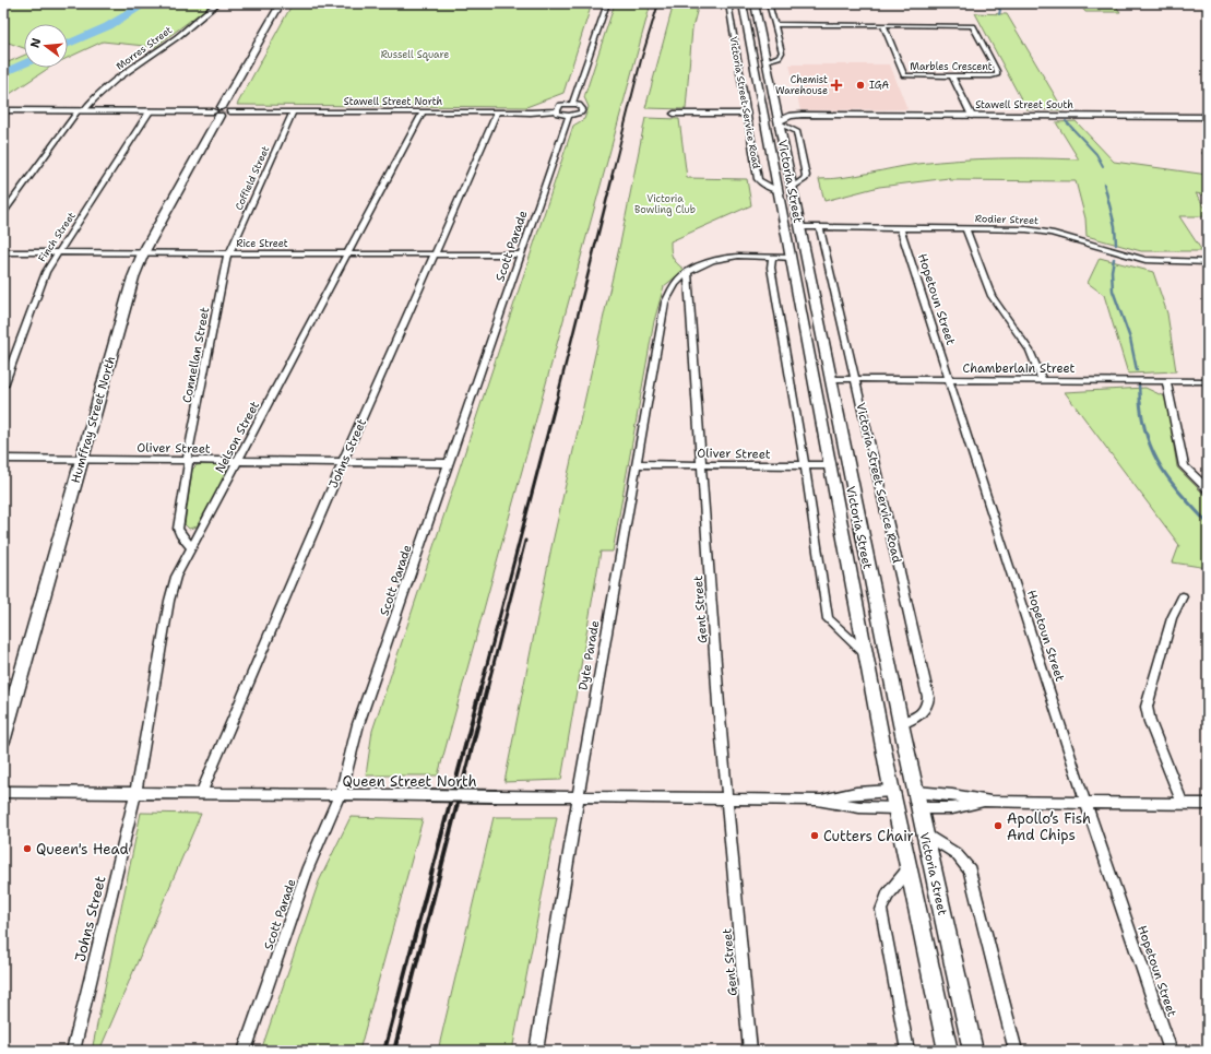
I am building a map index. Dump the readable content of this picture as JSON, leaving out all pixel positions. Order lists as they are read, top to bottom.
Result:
{
  "streets": {
    "main road": [
      "Stawell Street North",
      "Stawell Street South",
      "Victoria Street",
      "Humffray Street North"
    ],
    "street": [
      "Morres Street",
      "Marbles Crescent",
      "Victoria Street Service Road",
      "Coffield Street",
      "Rodier Street",
      "Finch Street",
      "Rice Street",
      "Scott Parade",
      "Hopetoun Street",
      "Connellan Street",
      "Chamberlain Street",
      "Nelson Street",
      "Oliver Street",
      "Johns Street",
      "Gent Street",
      "Dyte Parade",
      "Queen Street North"
    ]
  },
  "crossings": [
    ["Morres Street", "Stawell Street North"],
    ["Stawell Street North", "Coffield Street"],
    ["Stawell Street North", "Finch Street"],
    ["Stawell Street North", "Humffray Street North"],
    ["Stawell Street North", "Nelson Street"],
    ["Stawell Street North", "Johns Street"],
    ["Victoria Street Service Road", "Victoria Street"],
    ["Victoria Street Service Road", "Rodier Street"],
    ["Victoria Street Service Road", "Chamberlain Street"],
    ["Stawell Street South", "Victoria Street"],
    ["Coffield Street", "Rice Street"],
    ["Coffield Street", "Connellan Street"],
    ["Victoria Street", "Rodier Street"],
    ["Victoria Street", "Chamberlain Street"],
    ["Victoria Street", "Oliver Street"],
    ["Victoria Street", "Queen Street North"],
    ["Rodier Street", "Hopetoun Street"],
    ["Finch Street", "Rice Street"],
    ["Rice Street", "Scott Parade"],
    ["Rice Street", "Connellan Street"],
    ["Rice Street", "Humffray Street North"],
    ["Rice Street", "Nelson Street"],
    ["Rice Street", "Johns Street"],
    ["Scott Parade", "Oliver Street"],
    ["Scott Parade", "Queen Street North"],
    ["Hopetoun Street", "Chamberlain Street"],
    ["Connellan Street", "Nelson Street"],
    ["Connellan Street", "Oliver Street"],
    ["Humffray Street North", "Oliver Street"],
    ["Nelson Street", "Oliver Street"],
    ["Nelson Street", "Johns Street"],
    ["Nelson Street", "Queen Street North"],
    ["Oliver Street", "Johns Street"],
    ["Oliver Street", "Gent Street"],
    ["Oliver Street", "Dyte Parade"],
    ["Johns Street", "Queen Street North"],
    ["Gent Street", "Dyte Parade"],
    ["Gent Street", "Queen Street North"],
    ["Dyte Parade", "Queen Street North"]
  ],
  "parks": ["Russell Square", "Victoria Bowling Club"],
  "places": {
    "health": ["Chemist Warehouse"],
    "other": [
      "IGA",
      "Apollo’s Fish And Chips",
      "Cutters Chair",
      "Queen's Head"
    ]
  },
  "north": "left"
}
